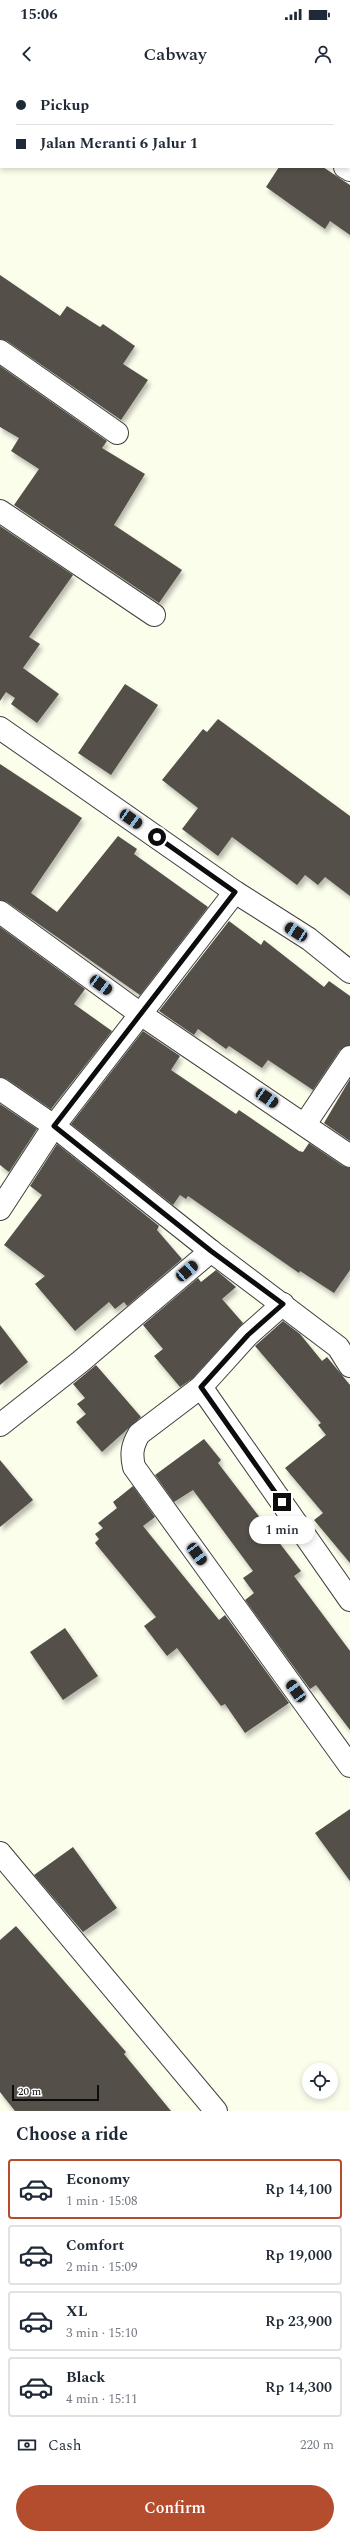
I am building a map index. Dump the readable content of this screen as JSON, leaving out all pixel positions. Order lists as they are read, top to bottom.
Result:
{
  "scale_bar": "20 m",
  "page": {
    "status": "15:06",
    "header": "Cabway",
    "banner": ["Pickup", "Jalan Meranti 6 Jalur 1"],
    "bubble": "1 min",
    "scale": "20 m",
    "heading": "Choose a ride",
    "list": [
      {
        "name": "Economy",
        "note": "1 min · 15:08",
        "value": "Rp 14,100"
      },
      {
        "name": "Comfort",
        "note": "2 min · 15:09",
        "value": "Rp 19,000"
      },
      {
        "name": "XL",
        "note": "3 min · 15:10",
        "value": "Rp 23,900"
      },
      {
        "name": "Black",
        "note": "4 min · 15:11",
        "value": "Rp 14,300"
      }
    ],
    "pay": ["Cash", "220 m"],
    "buttons": "Confirm"
  }
}
